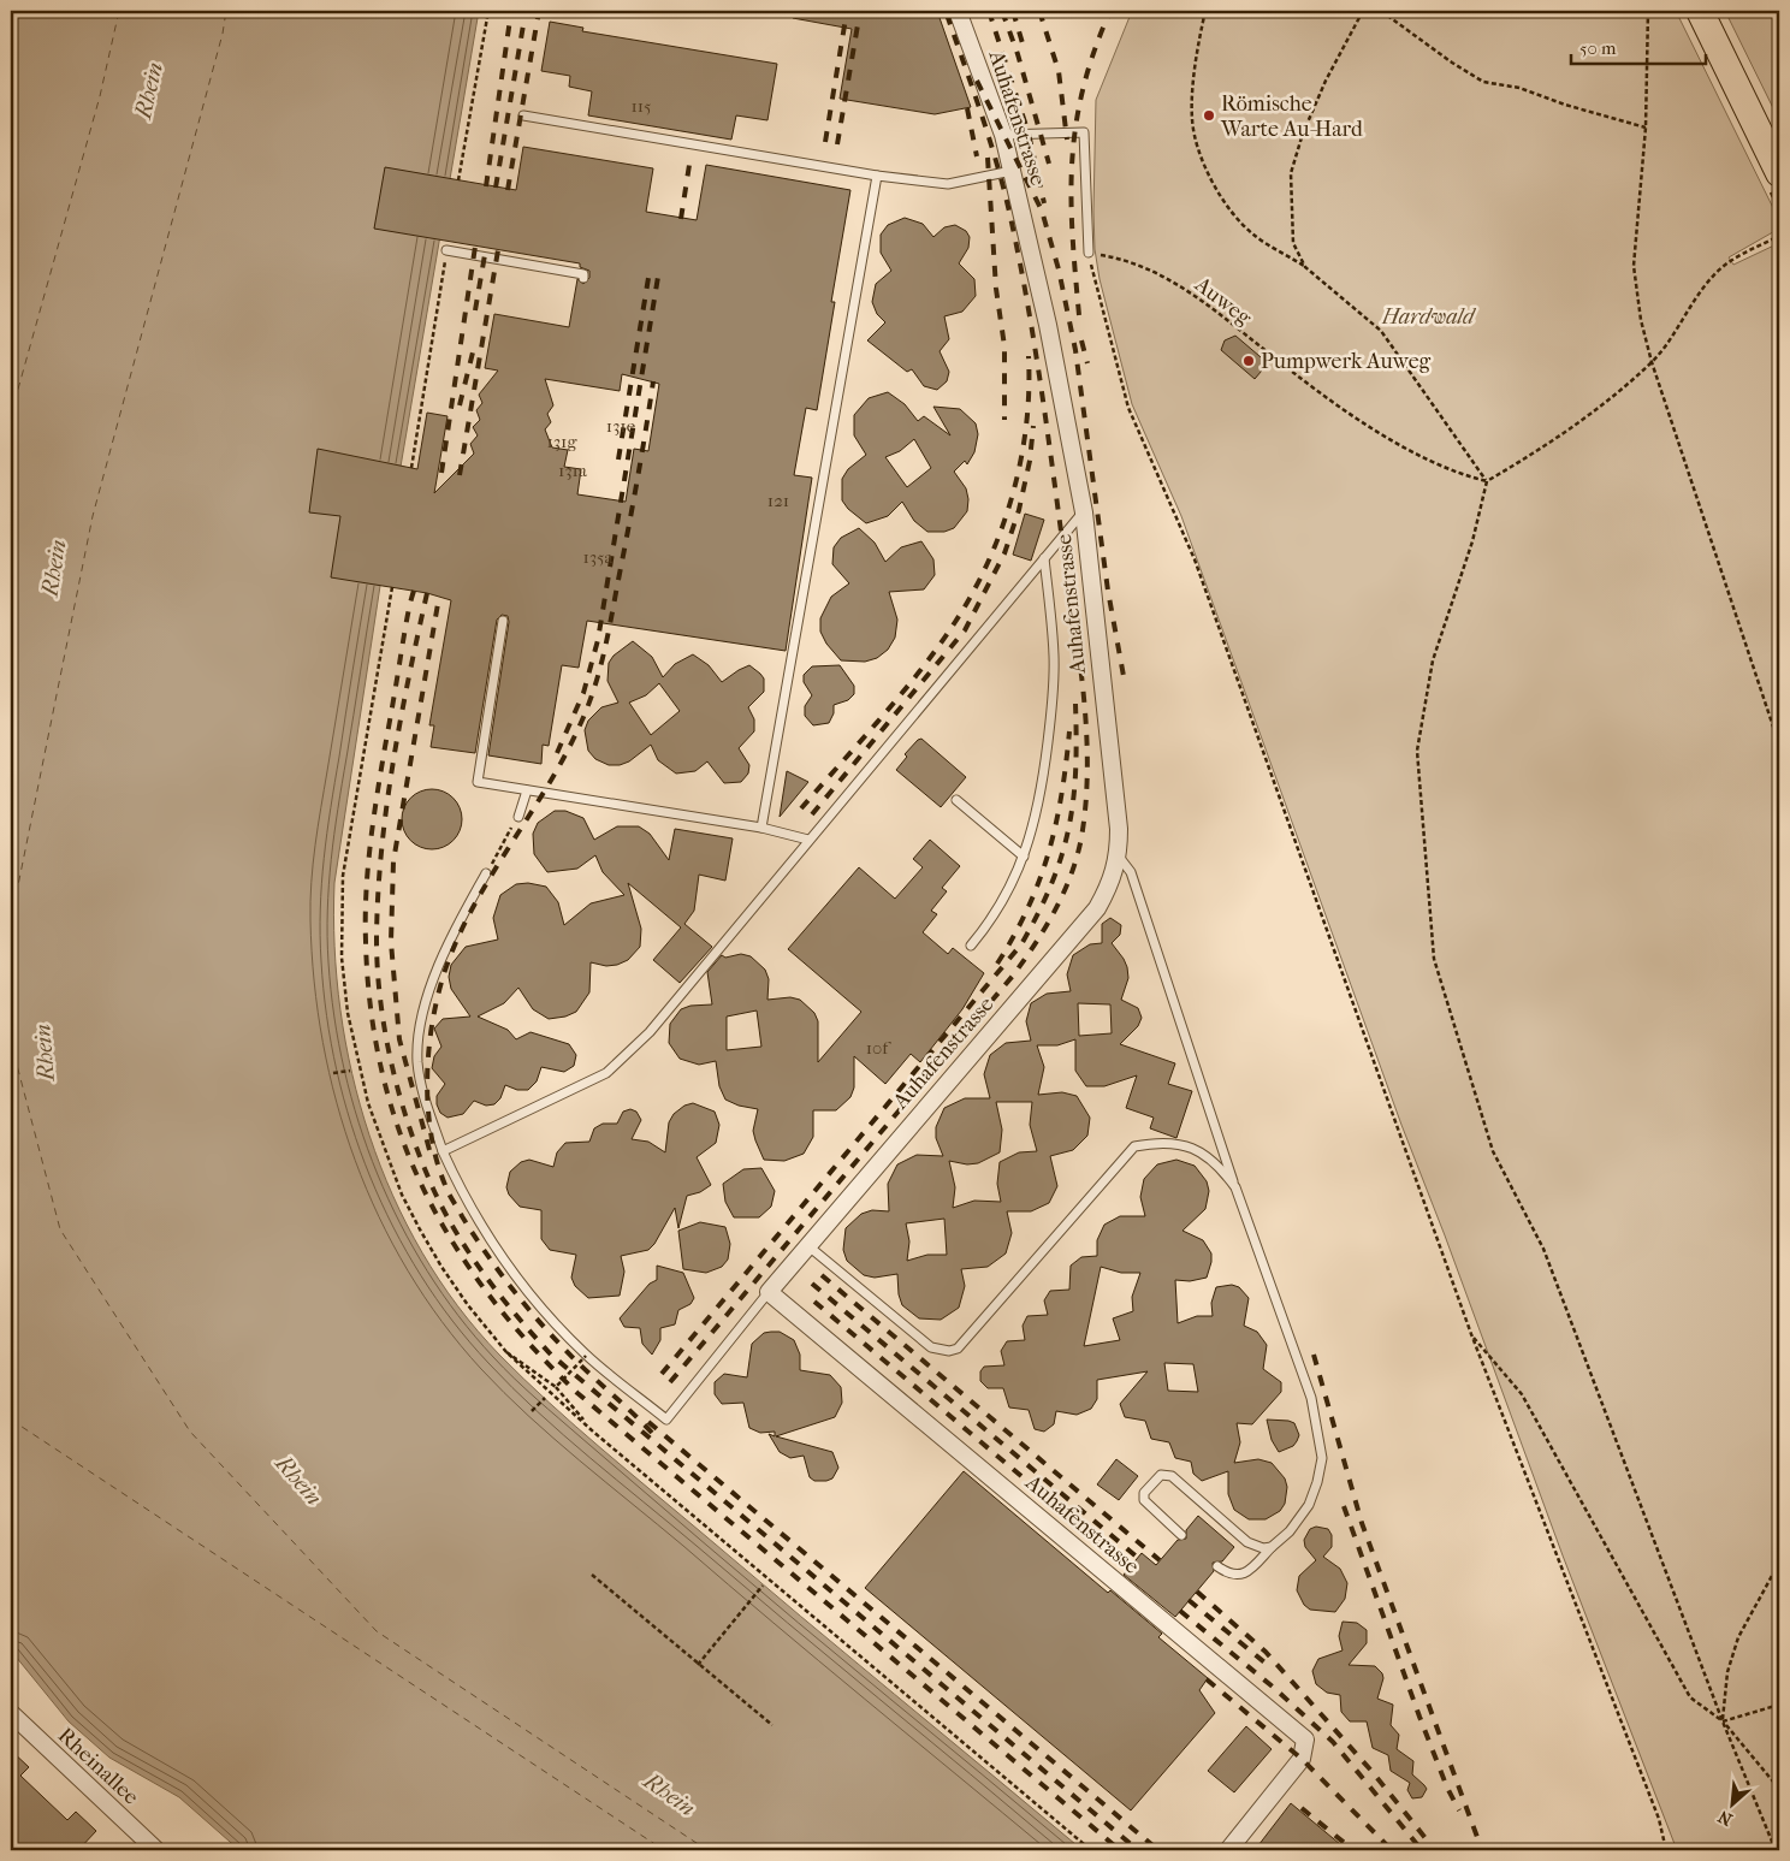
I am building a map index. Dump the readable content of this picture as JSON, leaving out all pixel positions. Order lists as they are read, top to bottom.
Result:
{
  "streets": {
    "street": ["Auhafenstrasse", "Rheinallee"],
    "path": ["Auweg"]
  },
  "water": ["Rhein"],
  "parks": ["Hardwald"],
  "places": ["Römische Warte Au-Hard", "Pumpwerk Auweg"],
  "house_numbers": [
    "115",
    "131e",
    "131g",
    "131a",
    "121",
    "135a",
    "10f"
  ],
  "scale_bar": "50 m",
  "north": "bottom left"
}
